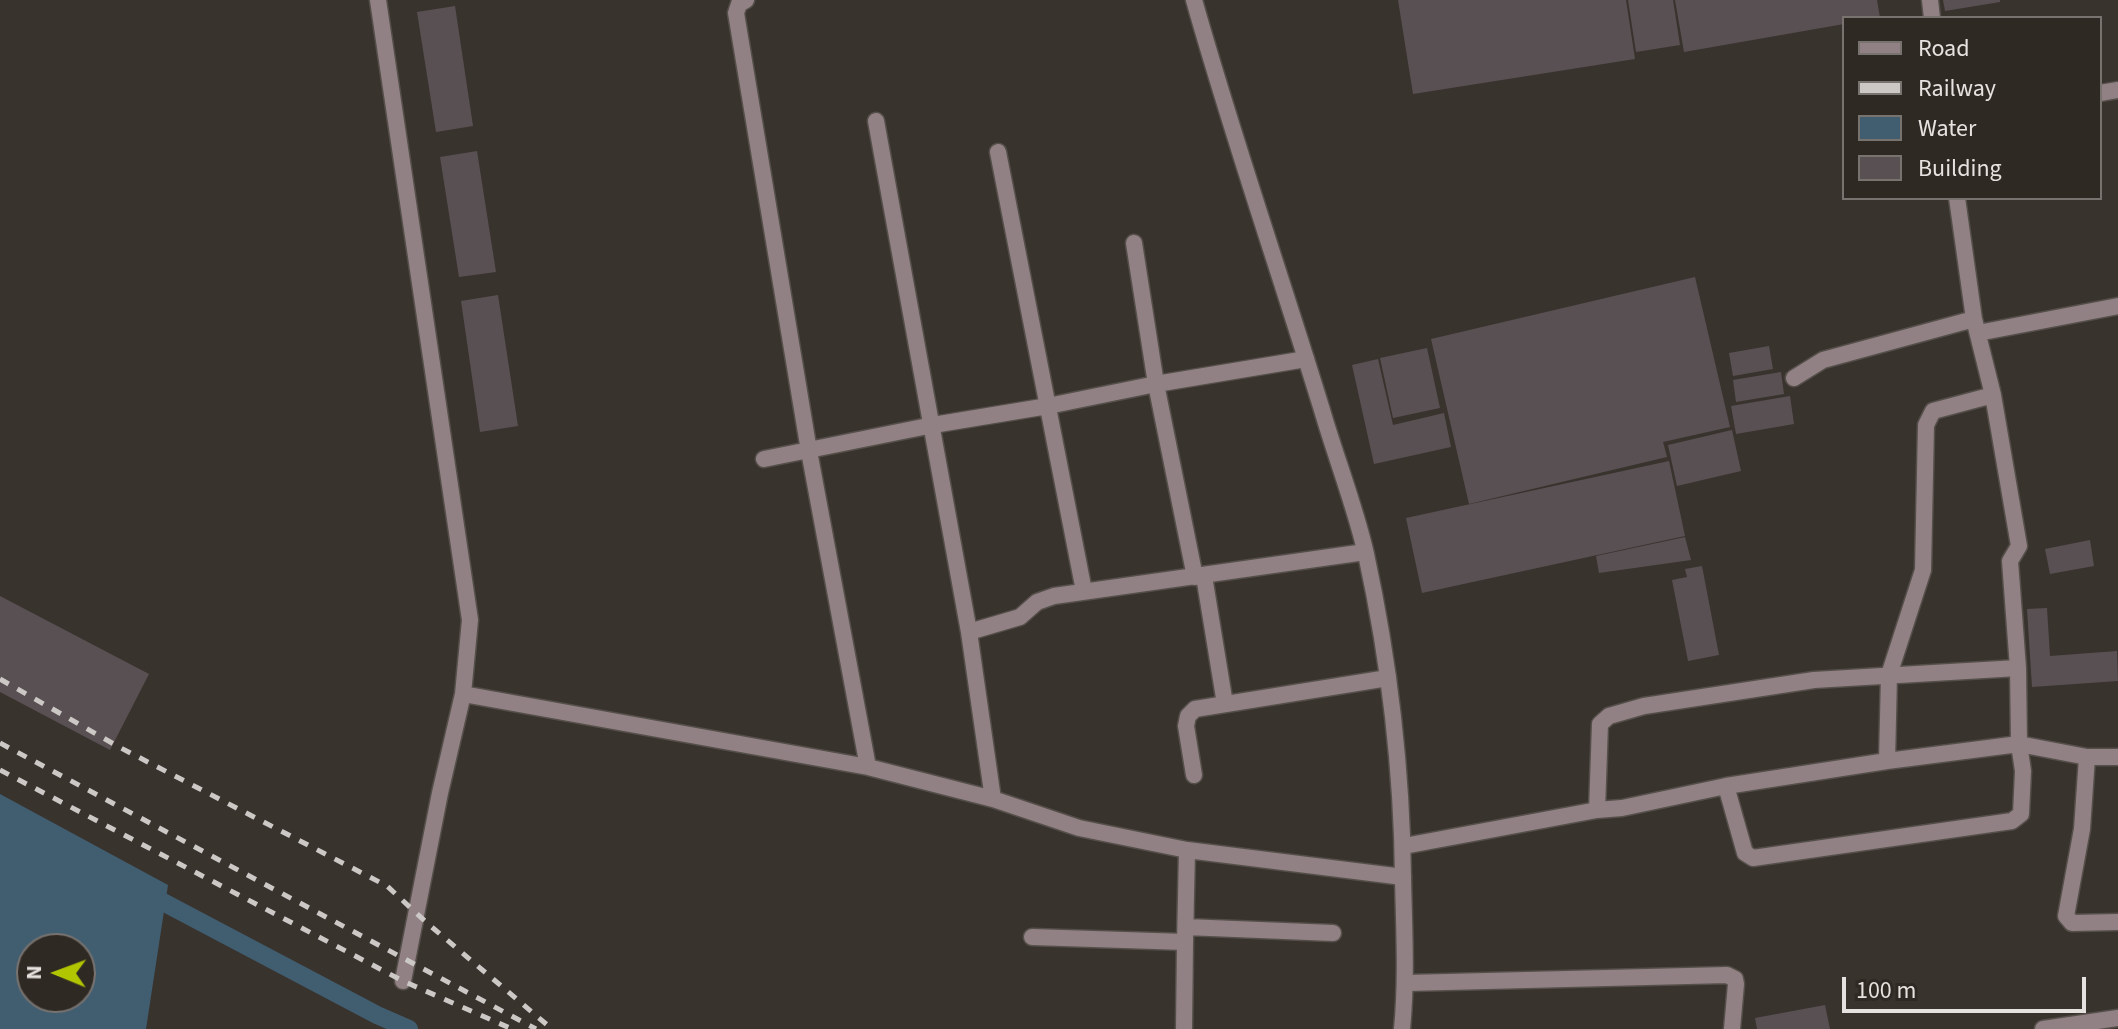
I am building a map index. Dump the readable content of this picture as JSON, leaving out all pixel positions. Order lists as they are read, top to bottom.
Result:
{
  "legend": [
    "Road",
    "Railway",
    "Water",
    "Building"
  ],
  "scale_bar": "100 m",
  "north": "left"
}
